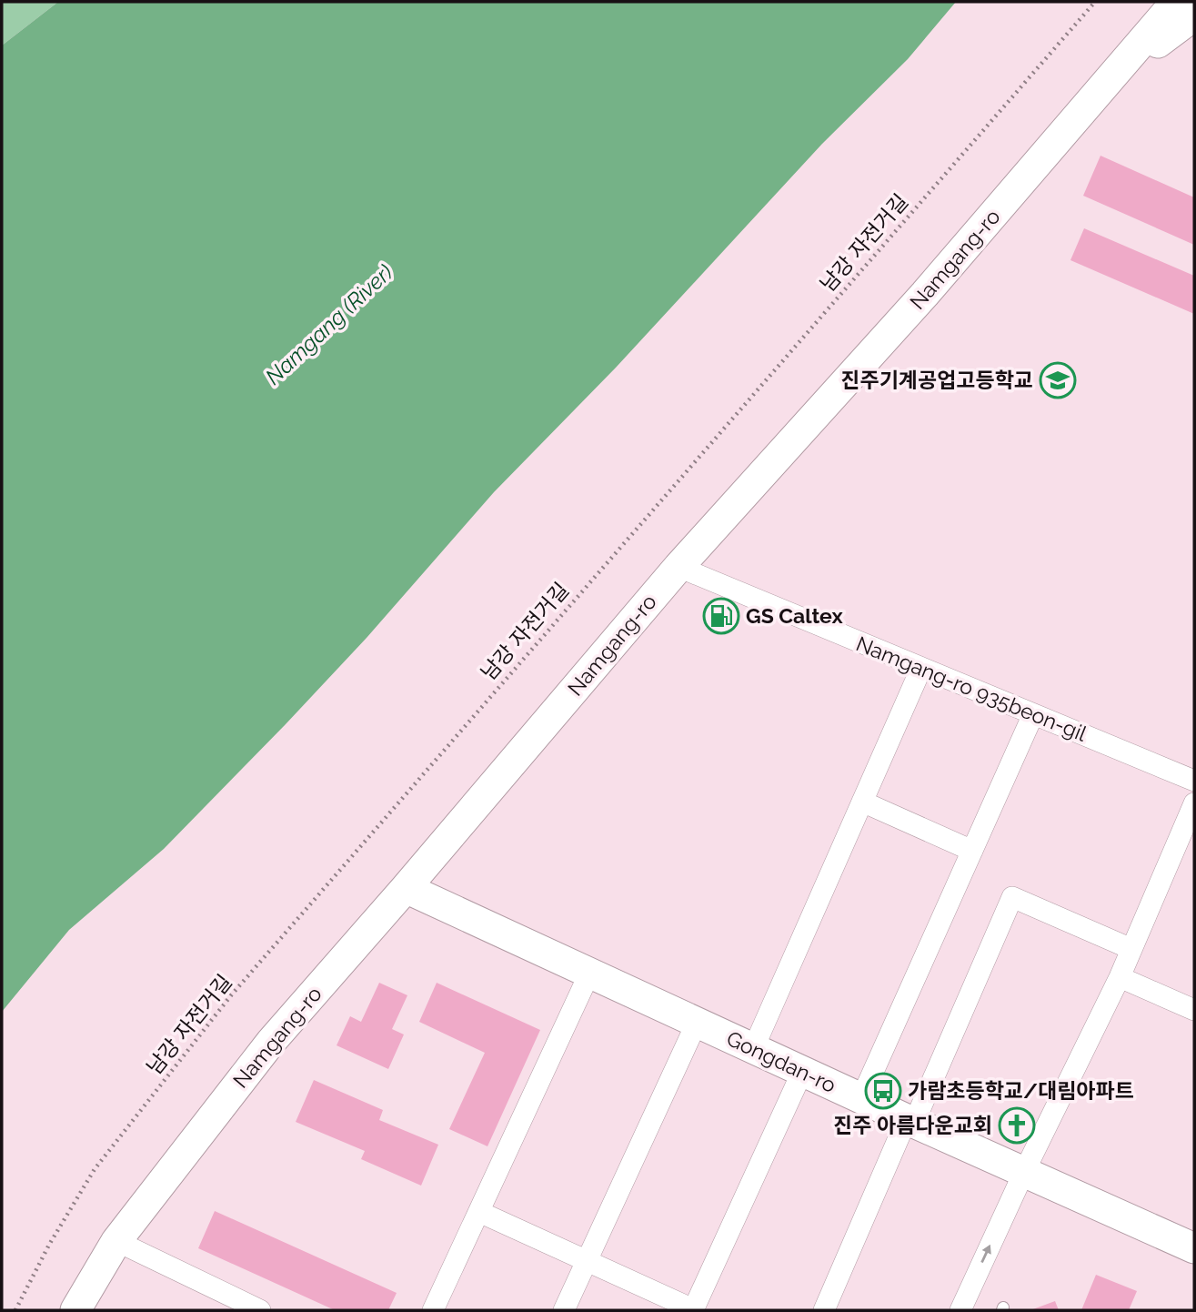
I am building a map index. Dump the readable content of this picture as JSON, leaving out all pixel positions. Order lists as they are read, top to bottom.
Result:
{
  "streets": {
    "street": ["Namgang-ro", "Namgang-ro 935beon-gil", "Gongdan-ro"],
    "path": ["남강 자전거길"]
  },
  "crossings": [
    ["Namgang-ro", "Namgang-ro 935beon-gil"],
    ["Namgang-ro", "Gongdan-ro"]
  ],
  "water": ["Namgang (River)"],
  "places": {
    "school or university": ["진주기계공업고등학교"],
    "fuel station": ["GS Caltex"],
    "bus stop": ["가람초등학교/대림아파트"],
    "church": ["진주 아름다운교회"]
  }
}
